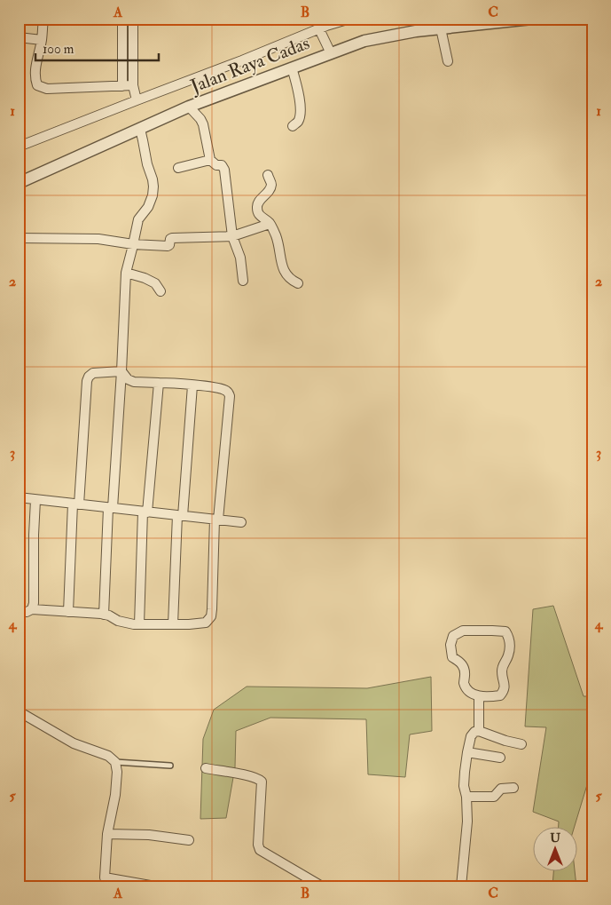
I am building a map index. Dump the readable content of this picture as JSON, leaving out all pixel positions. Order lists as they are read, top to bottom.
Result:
{
  "streets": {
    "street": ["Jalan Raya Cadas"]
  },
  "scale_bar": "100 m",
  "north": "top",
  "grid": {
    "columns": ["A", "B", "C"],
    "rows": [
      "1",
      "2",
      "3",
      "4",
      "5"
    ]
  }
}
